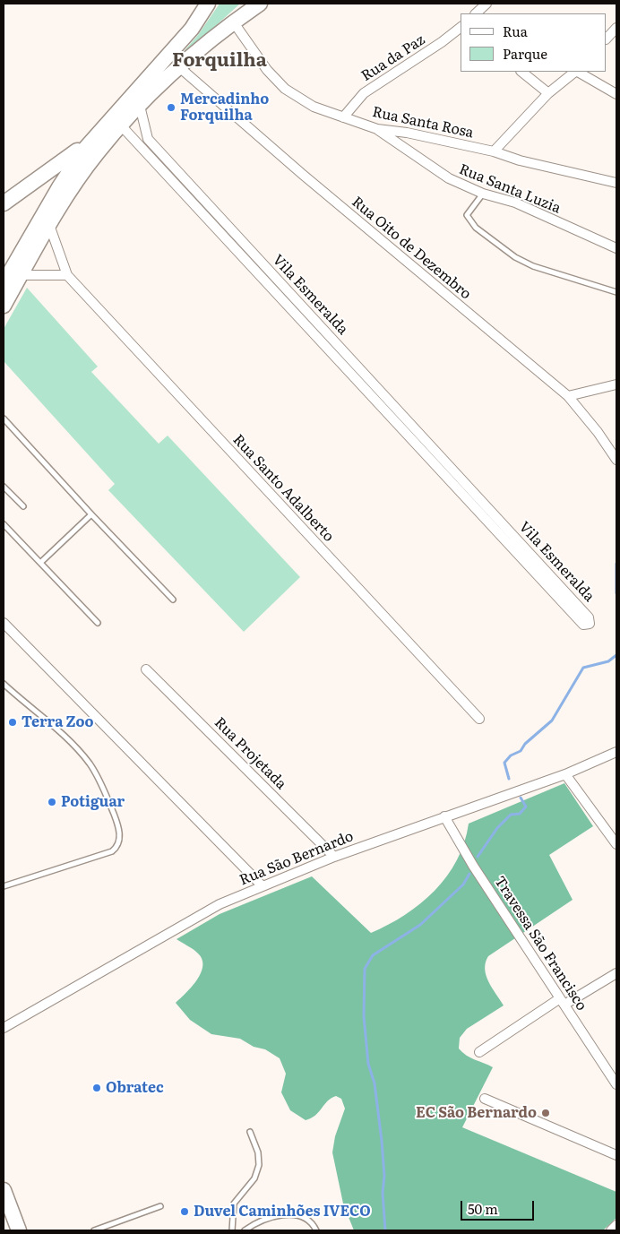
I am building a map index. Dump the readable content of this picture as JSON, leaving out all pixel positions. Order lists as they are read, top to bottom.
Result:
{
  "streets": {
    "street": [
      "Rua da Paz",
      "Rua Santa Rosa",
      "Rua Santa Luzia",
      "Rua Oito de Dezembro",
      "Vila Esmeralda",
      "Rua Santo Adalberto",
      "Rua Projetada",
      "Rua São Bernardo",
      "Travessa São Francisco"
    ]
  },
  "crossings": [
    ["Rua da Paz", "Rua Santa Rosa"],
    ["Rua Santa Rosa", "Rua Santa Luzia"],
    ["Rua Projetada", "Rua São Bernardo"],
    ["Rua São Bernardo", "Travessa São Francisco"]
  ],
  "districts": ["Forquilha"],
  "places": [
    "Mercadinho Forquilha",
    "Terra Zoo",
    "Potiguar",
    "Obratec",
    "EC São Bernardo",
    "Duvel Caminhões IVECO"
  ],
  "legend": ["Rua", "Parque"],
  "scale_bar": "50 m"
}
